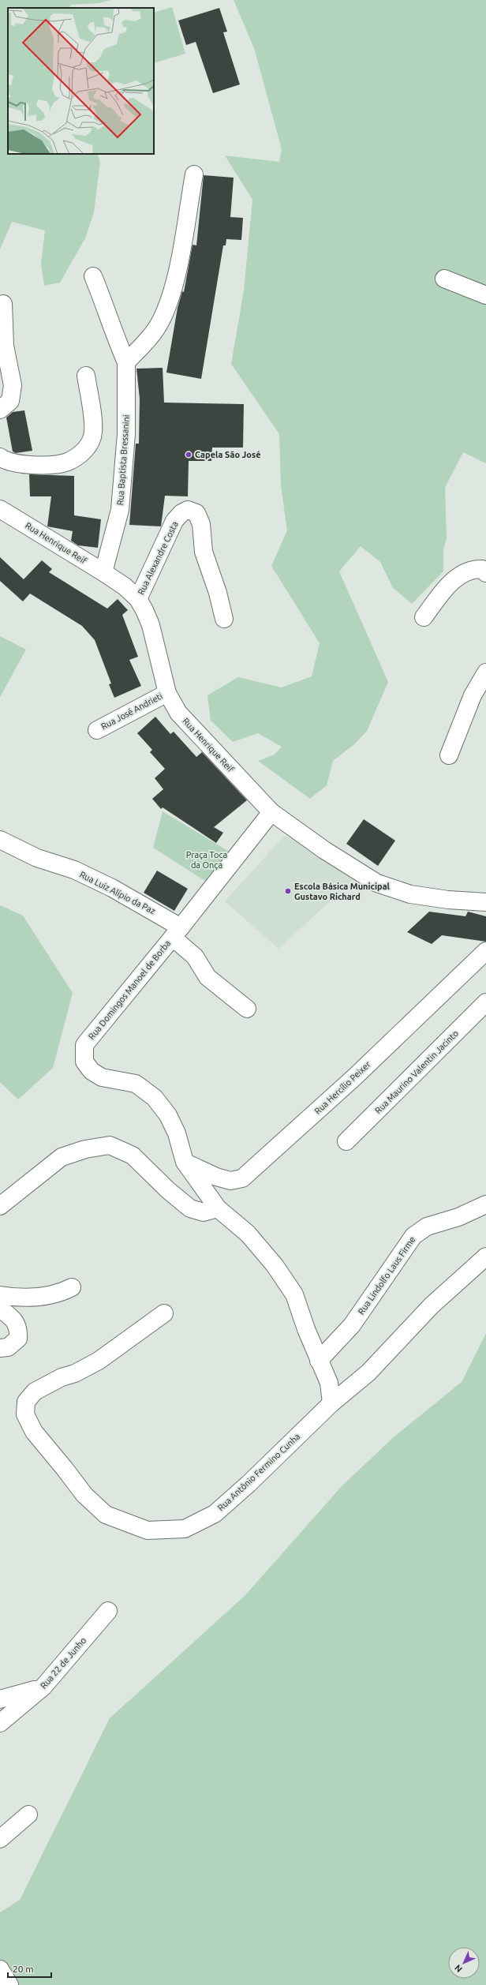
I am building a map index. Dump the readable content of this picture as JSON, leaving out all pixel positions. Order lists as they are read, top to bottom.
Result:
{
  "streets": {
    "street": [
      "Rua Baptista Bressanini",
      "Rua Henrique Reif",
      "Rua Alexandre Costa",
      "Rua José Andrieti",
      "Rua Luiz Alípio da Paz",
      "Rua Domingos Manoel de Borba",
      "Rua Maurino Valentin Jacinto",
      "Rua Hercílio Peixer",
      "Rua Lindolfo Laus Firme",
      "Rua Antônio Fermino Cunha",
      "Rua 22 de Junho"
    ]
  },
  "crossings": [
    ["Rua Baptista Bressanini", "Rua Henrique Reif"],
    ["Rua Henrique Reif", "Rua Alexandre Costa"],
    ["Rua Henrique Reif", "Rua José Andrieti"],
    ["Rua Henrique Reif", "Rua Domingos Manoel de Borba"],
    ["Rua Luiz Alípio da Paz", "Rua Domingos Manoel de Borba"],
    ["Rua Domingos Manoel de Borba", "Rua Hercílio Peixer"],
    ["Rua Domingos Manoel de Borba", "Rua Lindolfo Laus Firme"],
    ["Rua Domingos Manoel de Borba", "Rua Antônio Fermino Cunha"]
  ],
  "parks": ["Praça Toca da Onça"],
  "places": ["Capela São José", "Escola Básica Municipal Gustavo Richard"],
  "scale_bar": "20 m",
  "north": "bottom left"
}
